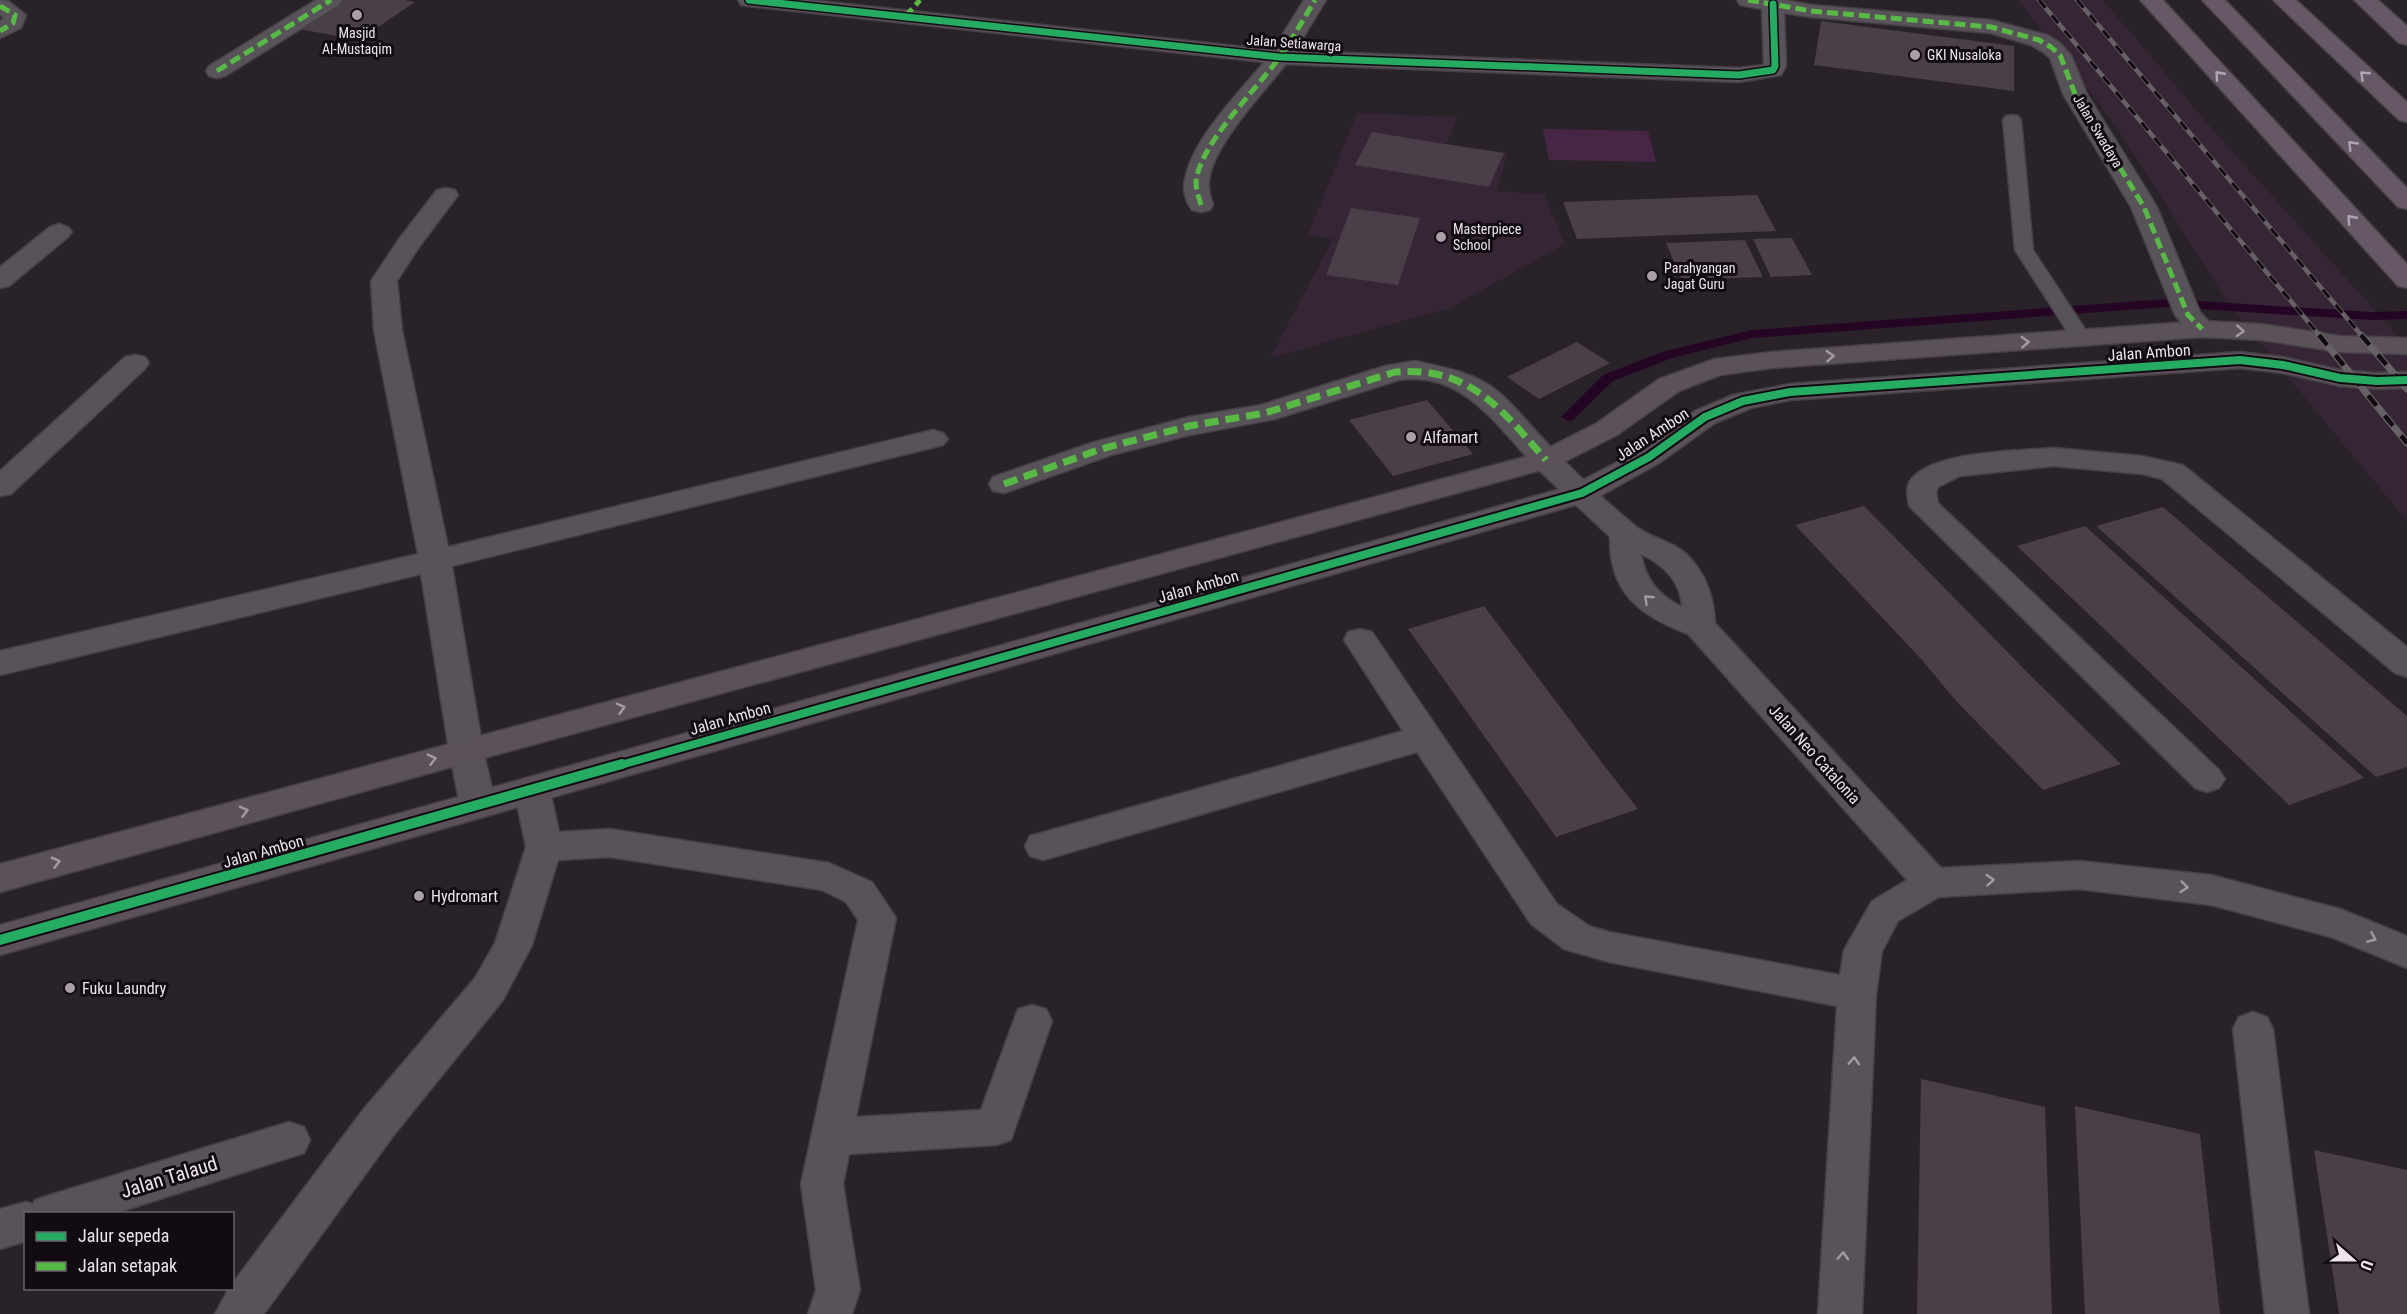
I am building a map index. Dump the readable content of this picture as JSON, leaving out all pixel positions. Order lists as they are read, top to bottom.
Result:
{
  "streets": {
    "street": [
      "Jalan Setiawarga",
      "Jalan Swadaya",
      "Jalan Ambon",
      "Jalan Neo Catalonia",
      "Jalan Talaud"
    ]
  },
  "crossings": [
    ["Jalan Setiawarga", "Jalan Swadaya"],
    ["Jalan Swadaya", "Jalan Ambon"]
  ],
  "places": [
    "Masjid Al-Mustaqim",
    "GKI Nusaloka",
    "Masterpiece School",
    "Parahyangan Jagat Guru",
    "Alfamart",
    "Hydromart",
    "Fuku Laundry"
  ],
  "legend": ["Jalur sepeda", "Jalan setapak"],
  "north": "right"
}
